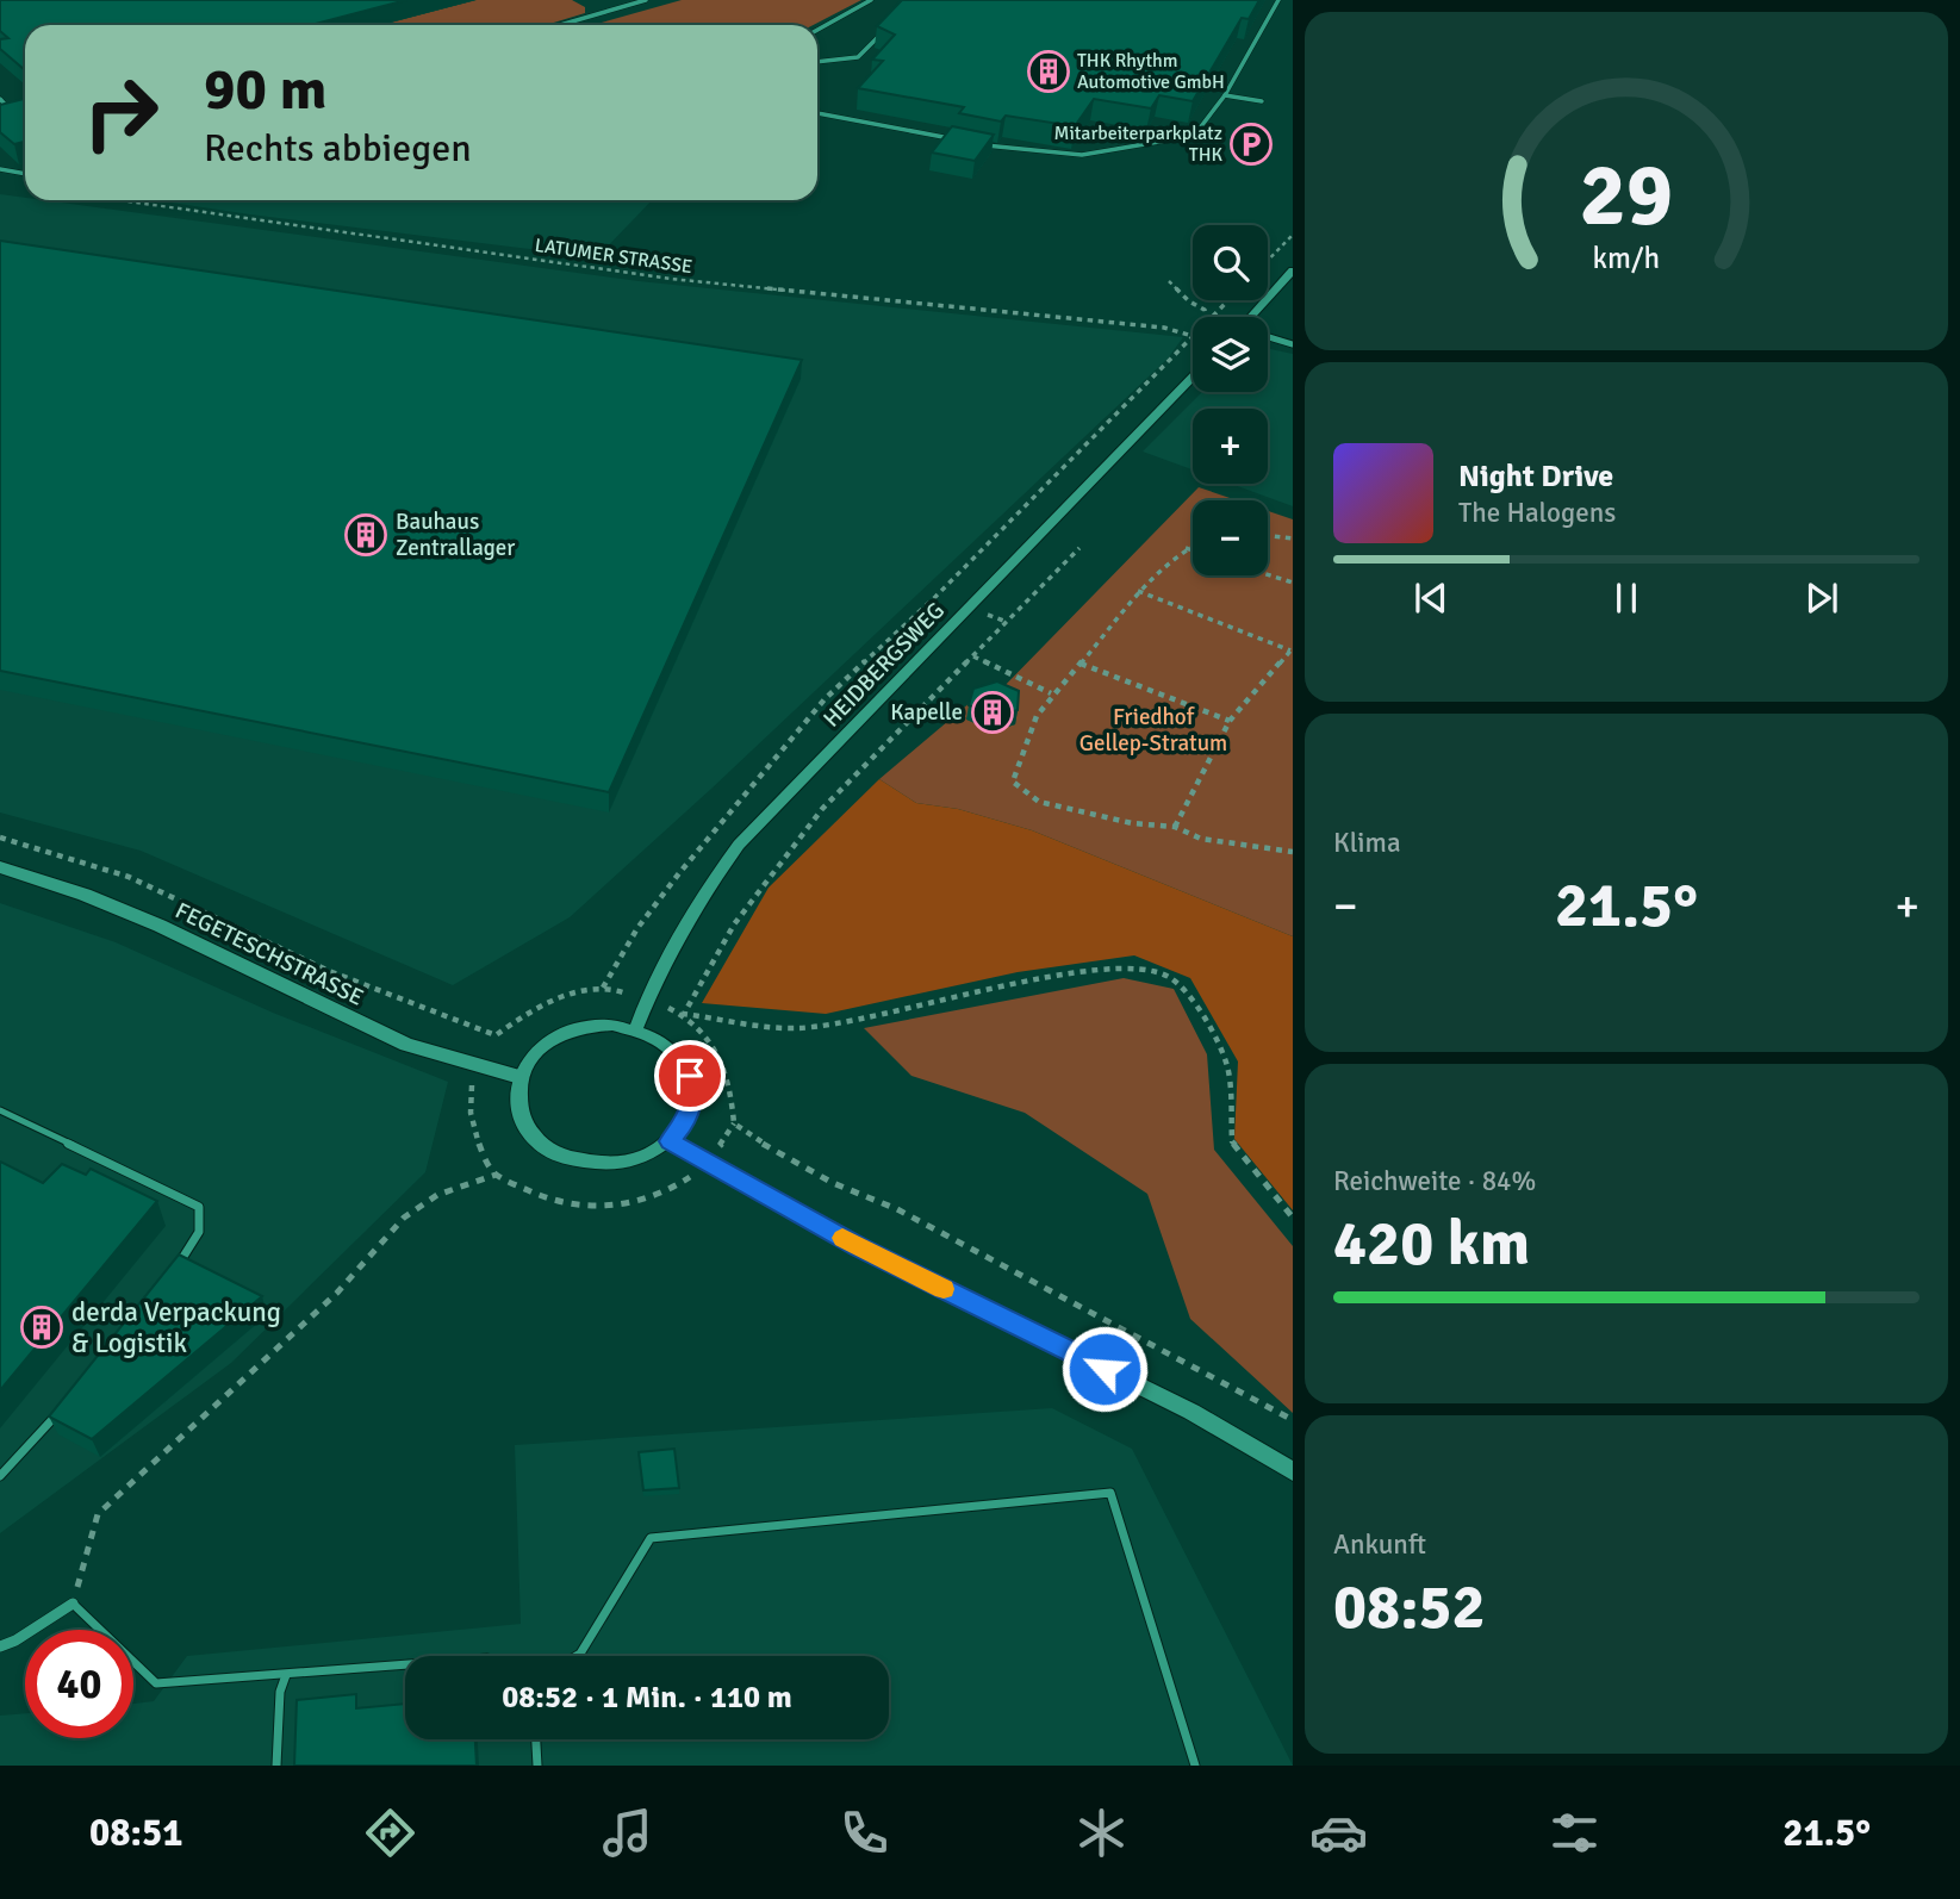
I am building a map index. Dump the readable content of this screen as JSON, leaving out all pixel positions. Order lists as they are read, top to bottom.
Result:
{
  "streets": {
    "main road": ["FEGETESCHSTRASSE"],
    "street": ["HEIDBERGSWEG"],
    "path": ["LATUMER STRASSE"]
  },
  "crossings": [
    ["HEIDBERGSWEG", "FEGETESCHSTRASSE"]
  ],
  "parks": ["Friedhof Gellep-Stratum"],
  "places": {
    "building": [
      "THK Rhythm Automotive GmbH",
      "Bauhaus Zentrallager",
      "Kapelle",
      "derda Verpackung & Logistik"
    ],
    "parking": ["Mitarbeiterparkplatz THK"]
  },
  "page": {
    "turn": ["90 m", "Rechts abbiegen"],
    "map_buttons": ["+", "−"],
    "song": ["Night Drive", "The Halogens"],
    "tile": [
      "Klima",
      ["Reichweite · 84%", "420 km"],
      ["Ankunft", "08:52"]
    ],
    "heat": ["−", "21.5°", "+"],
    "limit": "40",
    "trip": "08:52 · 1 Min. · 110 m",
    "tabs": ["08:51", "21.5°"],
    "gauge": ["29", "km/h"]
  }
}
